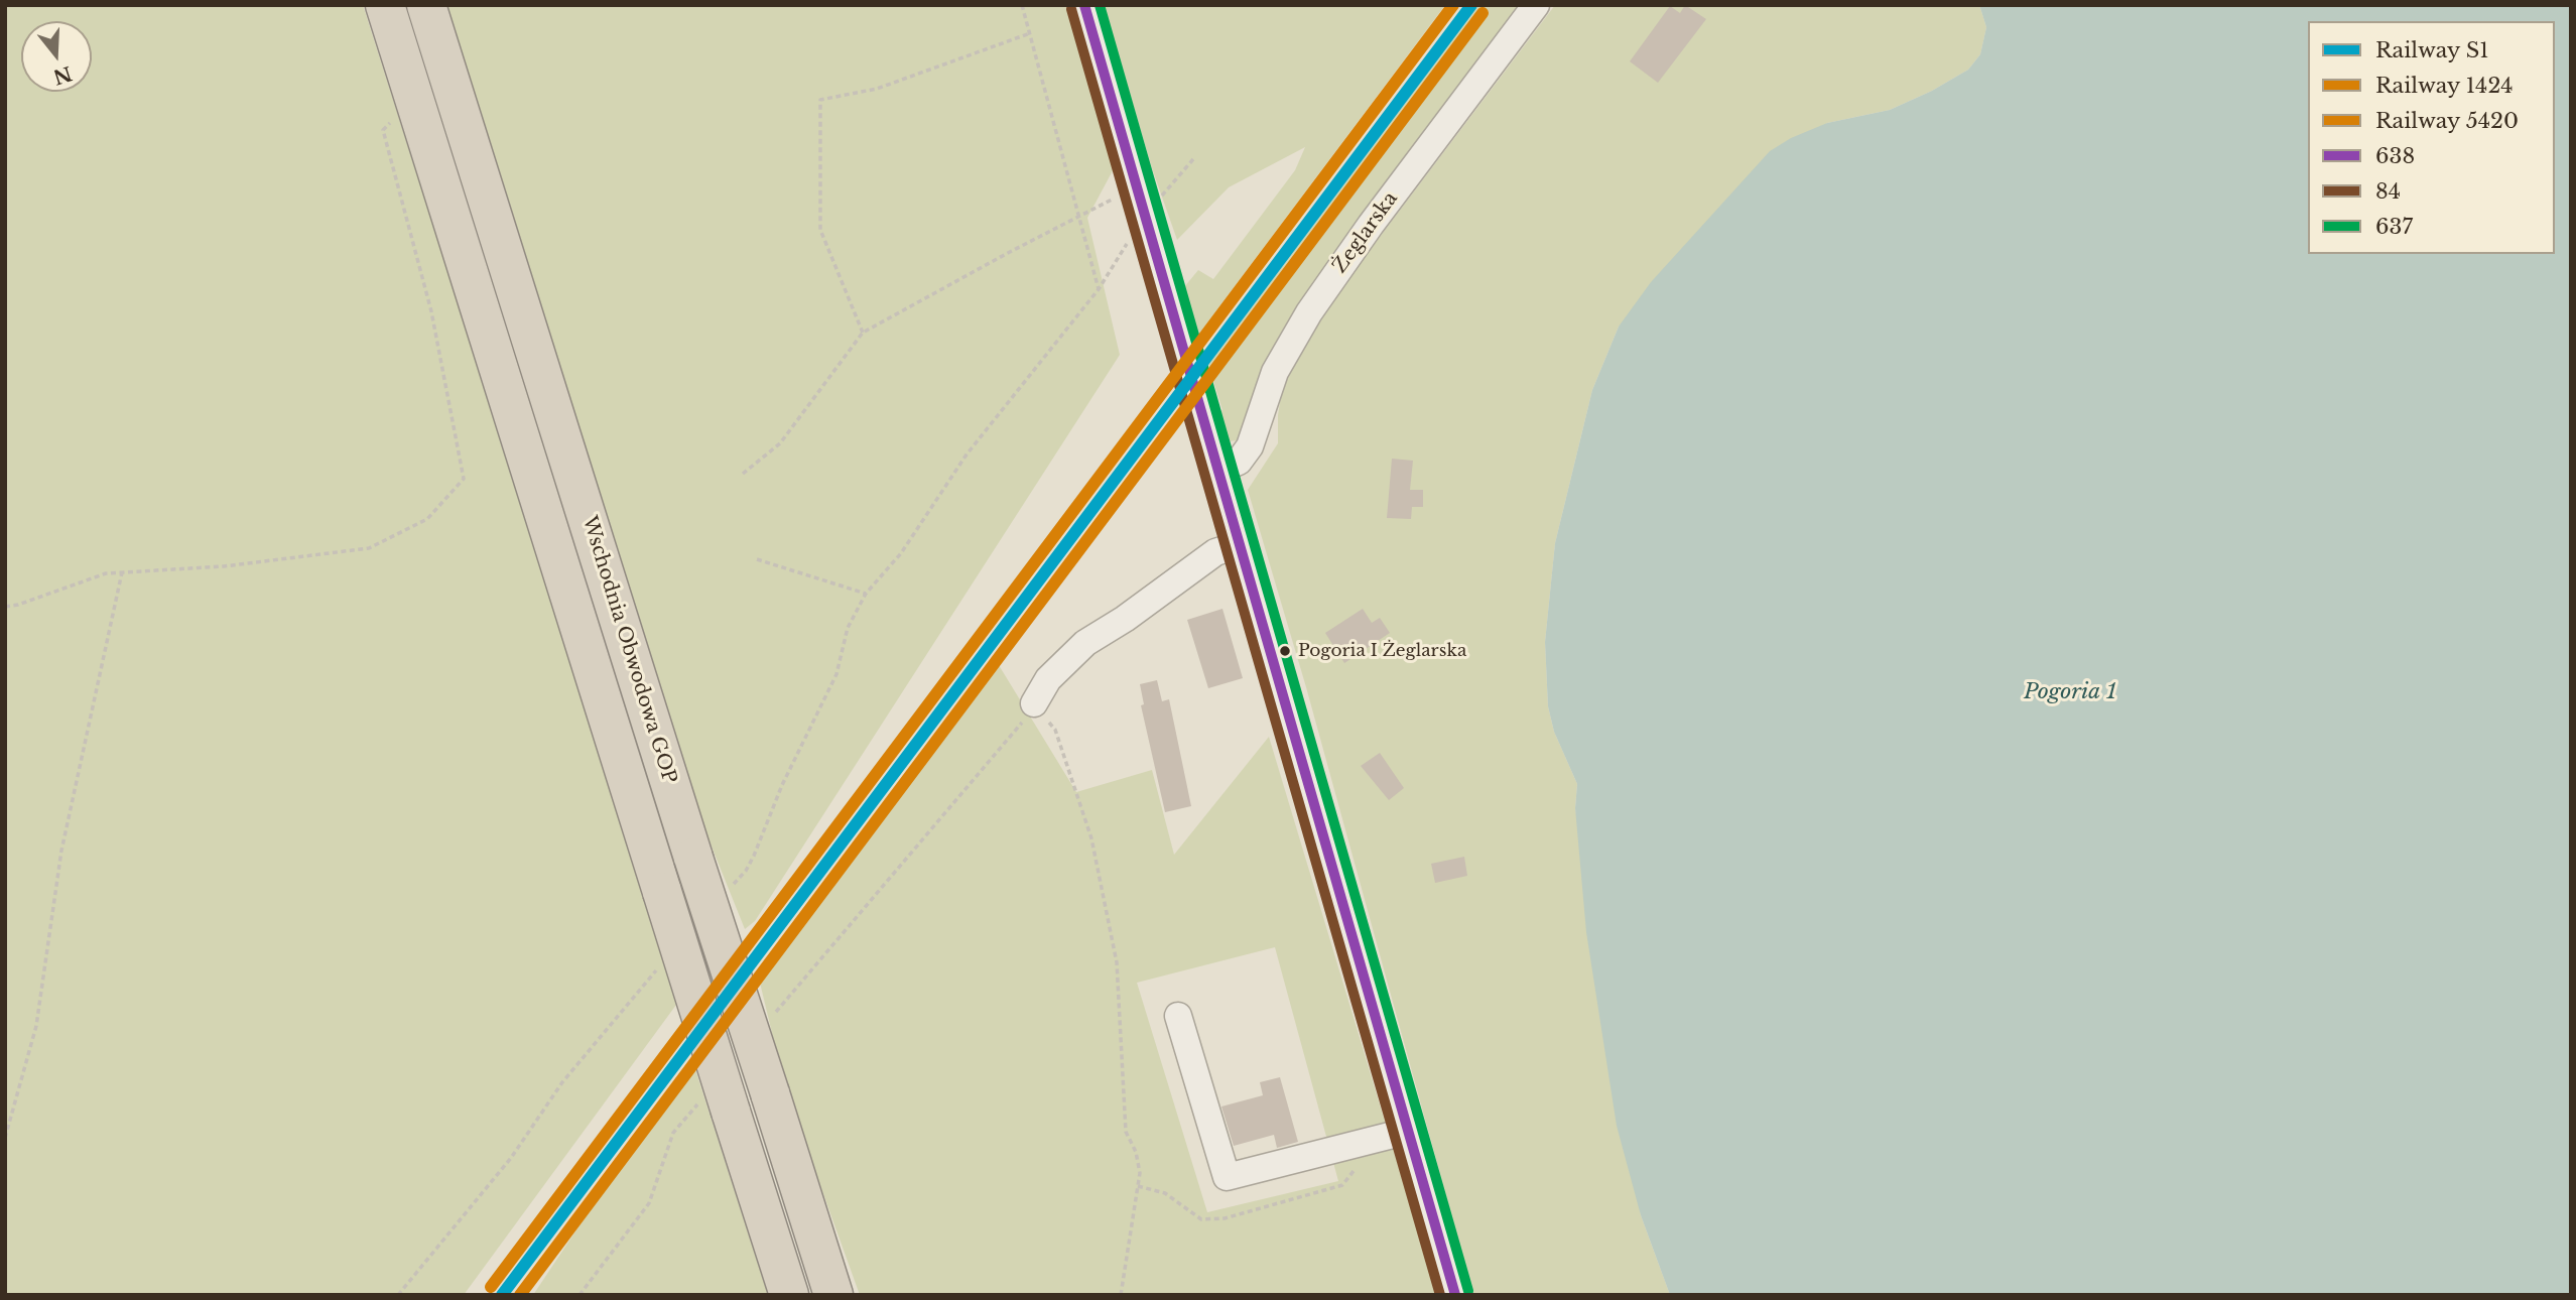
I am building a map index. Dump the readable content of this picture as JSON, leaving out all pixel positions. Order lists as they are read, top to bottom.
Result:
{
  "streets": {
    "highway": ["Wschodnia Obwodowa GOP"],
    "street": ["Żeglarska"]
  },
  "water": ["Pogoria 1"],
  "places": ["Pogoria I Żeglarska"],
  "lines": [
    "rail line S1",
    "rail line 5420",
    "transit line 638",
    "transit line 637",
    "transit line 84",
    "rail line 1424"
  ],
  "legend": [
    "Railway S1",
    "Railway 1424",
    "Railway 5420",
    "638",
    "84",
    "637"
  ],
  "north": "bottom"
}
